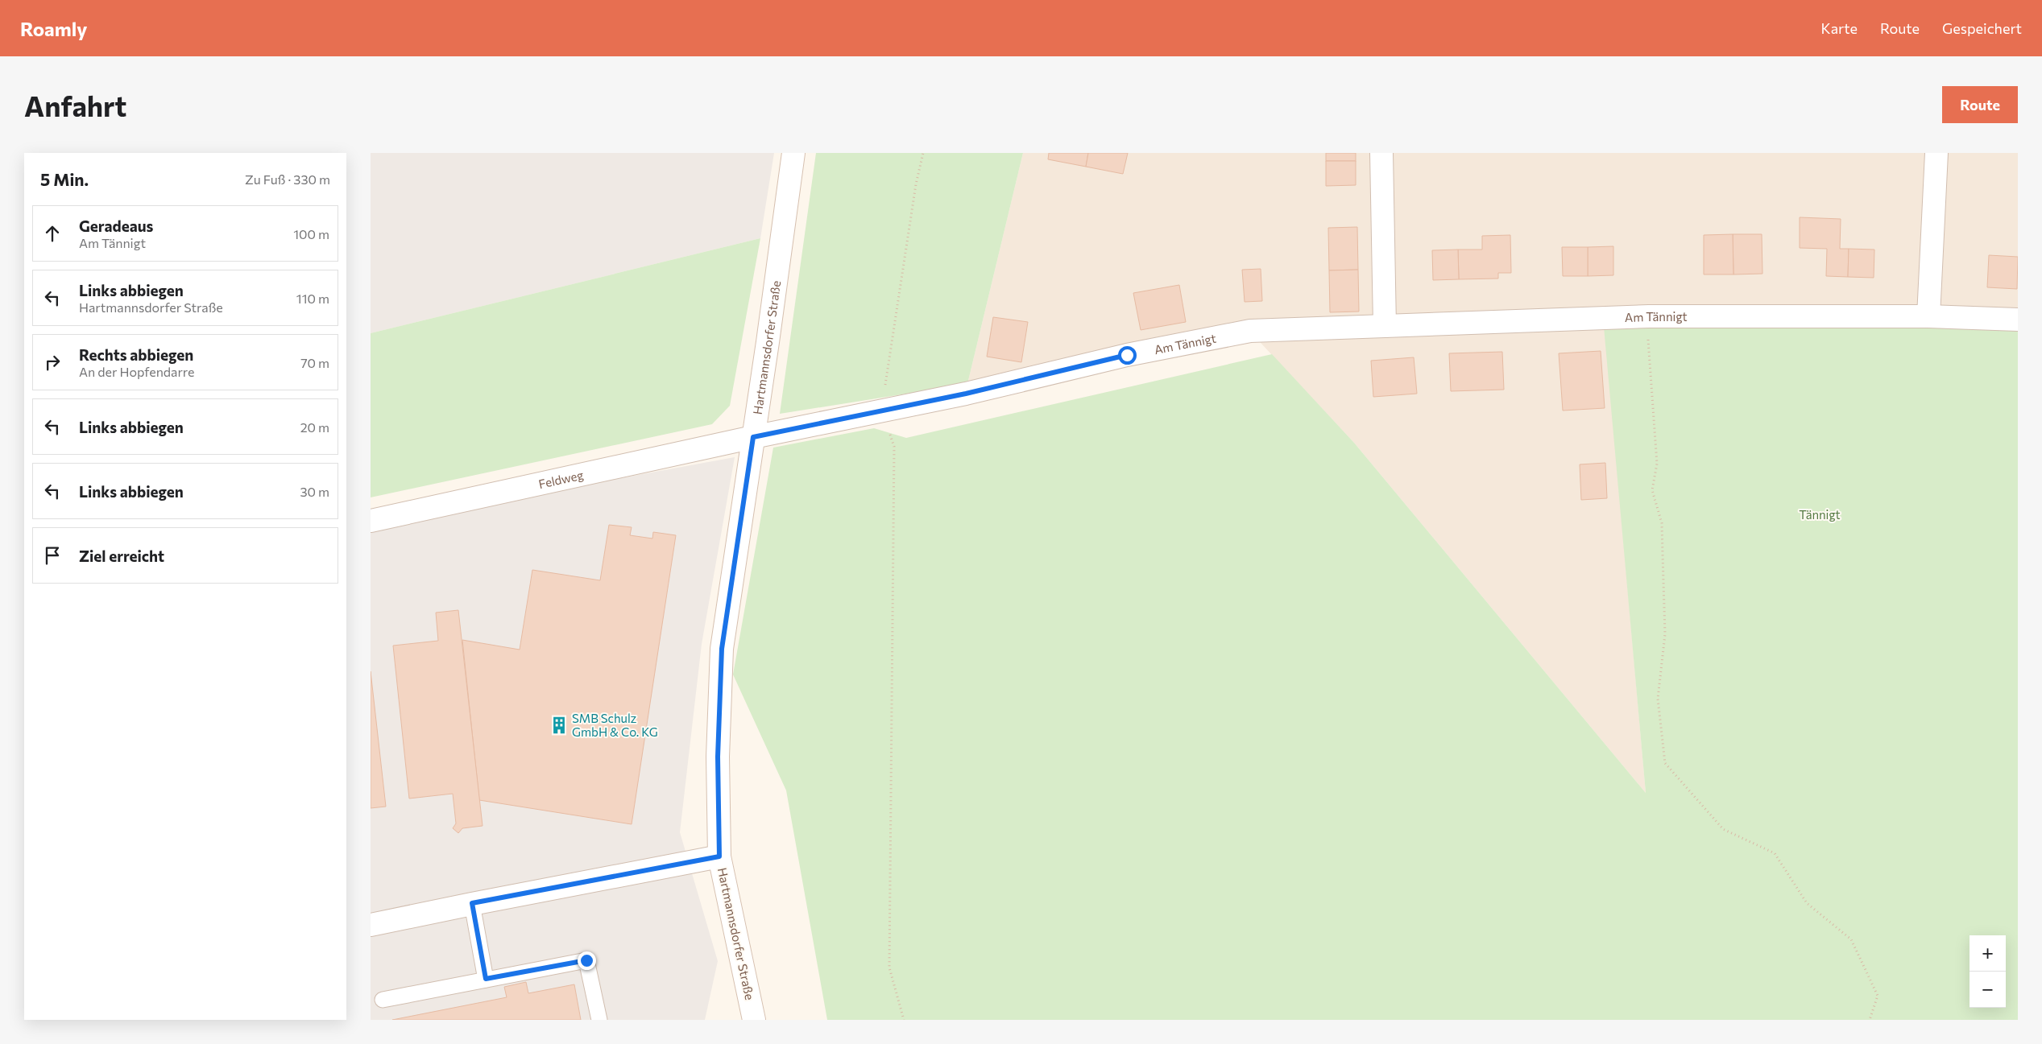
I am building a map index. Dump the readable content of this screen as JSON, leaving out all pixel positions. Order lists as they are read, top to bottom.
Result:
{
  "streets": {
    "street": ["Am Tännigt", "Hartmannsdorfer Straße", "Feldweg"]
  },
  "crossings": [
    ["Am Tännigt", "Hartmannsdorfer Straße"],
    ["Am Tännigt", "Feldweg"],
    ["Hartmannsdorfer Straße", "Feldweg"]
  ],
  "parks": ["Tännigt"],
  "places": {
    "building": ["SMB Schulz GmbH & Co. KG"]
  },
  "page": {
    "header": "Roamly",
    "nav": ["Karte", "Route", "Gespeichert"],
    "buttons": "Route",
    "title": "Anfahrt",
    "heading": ["5 Min.", "Zu Fuß · 330 m"],
    "list": [
      ["Geradeaus", "Am Tännigt", "100 m"],
      ["Links abbiegen", "Hartmannsdorfer Straße", "110 m"],
      ["Rechts abbiegen", "An der Hopfendarre", "70 m"],
      ["Links abbiegen", "20 m"],
      ["Links abbiegen", "30 m"],
      "Ziel erreicht"
    ],
    "map_buttons": ["+", "−"]
  }
}
